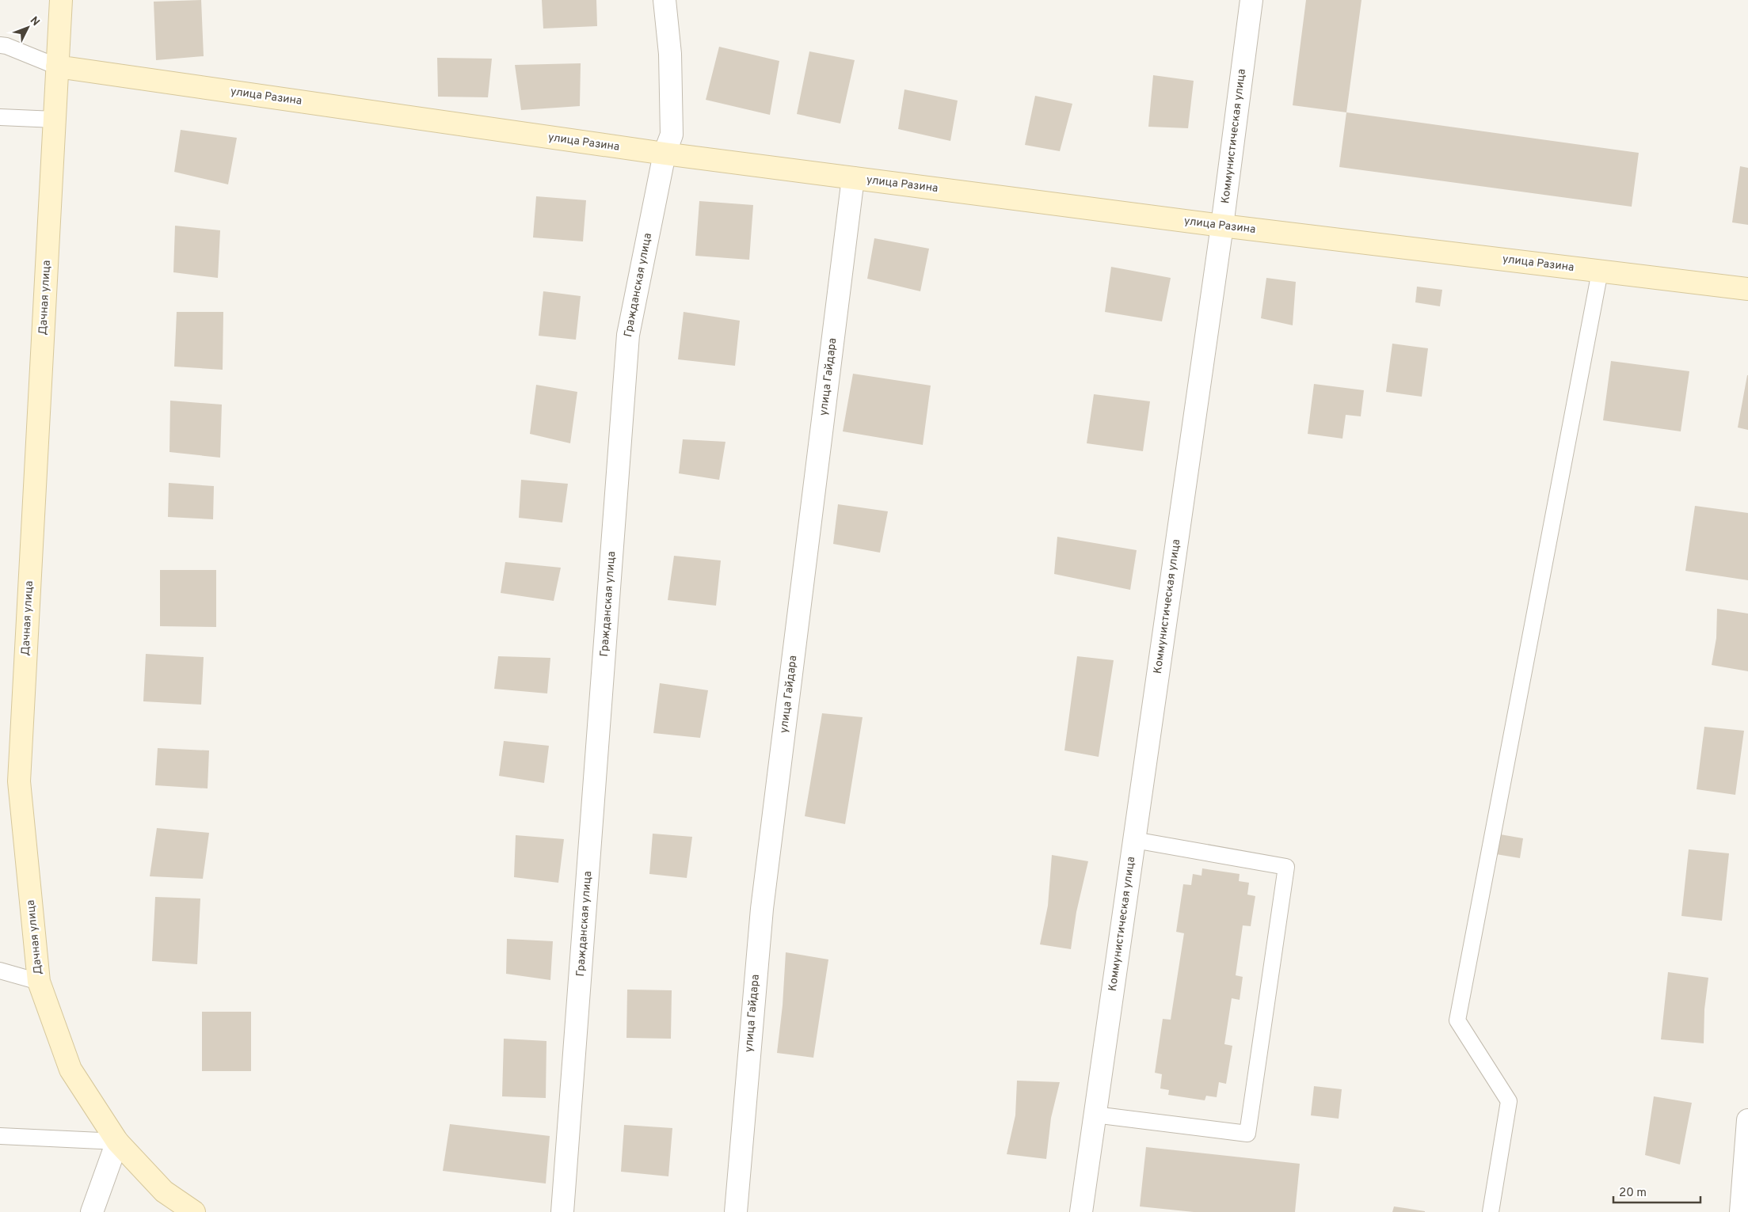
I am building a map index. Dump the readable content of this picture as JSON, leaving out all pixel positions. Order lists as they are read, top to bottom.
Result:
{
  "streets": {
    "street": [
      "улица Разина",
      "Коммунистическая улица",
      "Гражданская улица",
      "Дачная улица",
      "улица Гайдара"
    ]
  },
  "crossings": [
    ["улица Разина", "Коммунистическая улица"],
    ["улица Разина", "Гражданская улица"],
    ["улица Разина", "Дачная улица"],
    ["улица Разина", "улица Гайдара"]
  ],
  "scale_bar": "20 m",
  "north": "top right"
}
